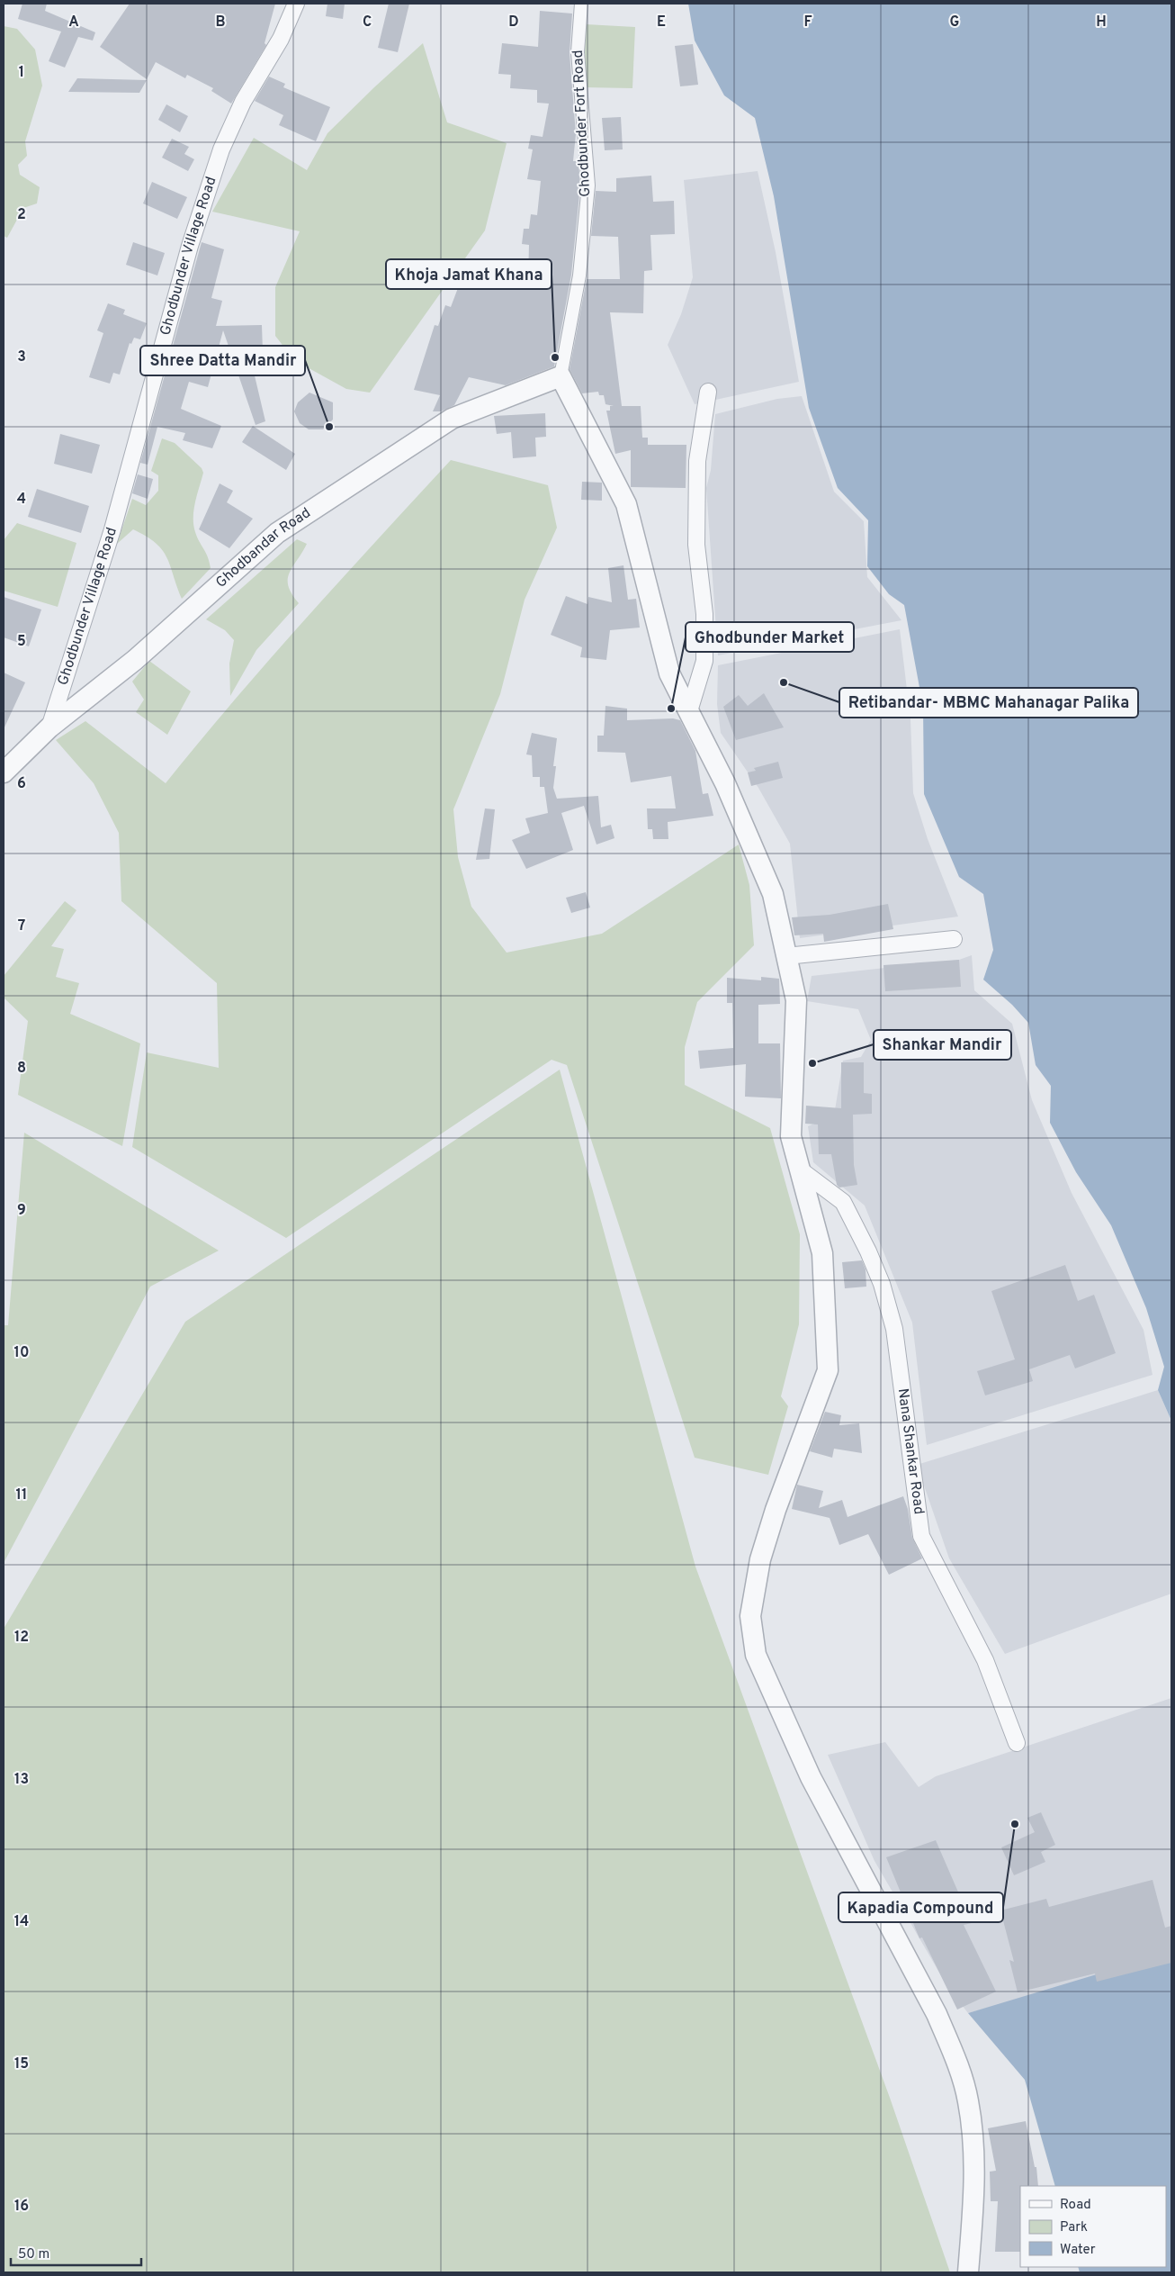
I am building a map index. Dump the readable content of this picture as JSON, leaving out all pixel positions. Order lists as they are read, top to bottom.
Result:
{
  "streets": {
    "street": [
      "Ghodbunder Fort Road",
      "Ghodbunder Village Road",
      "Ghodbandar Road",
      "Nana Shankar Road"
    ]
  },
  "crossings": [
    ["Ghodbunder Fort Road", "Ghodbandar Road"],
    ["Ghodbunder Village Road", "Ghodbandar Road"]
  ],
  "places": [
    "Khoja Jamat Khana",
    "Shree Datta Mandir",
    "Retibandar- MBMC Mahanagar Palika",
    "Ghodbunder Market",
    "Shankar Mandir",
    "Kapadia Compound"
  ],
  "legend": ["Road", "Park", "Water"],
  "scale_bar": "50 m",
  "grid": {
    "columns": [
      "A",
      "B",
      "C",
      "D",
      "E",
      "F",
      "G",
      "H"
    ],
    "rows": [
      "1",
      "2",
      "3",
      "4",
      "5",
      "6",
      "7",
      "8",
      "9",
      "10",
      "11",
      "12",
      "13",
      "14",
      "15",
      "16"
    ]
  }
}
